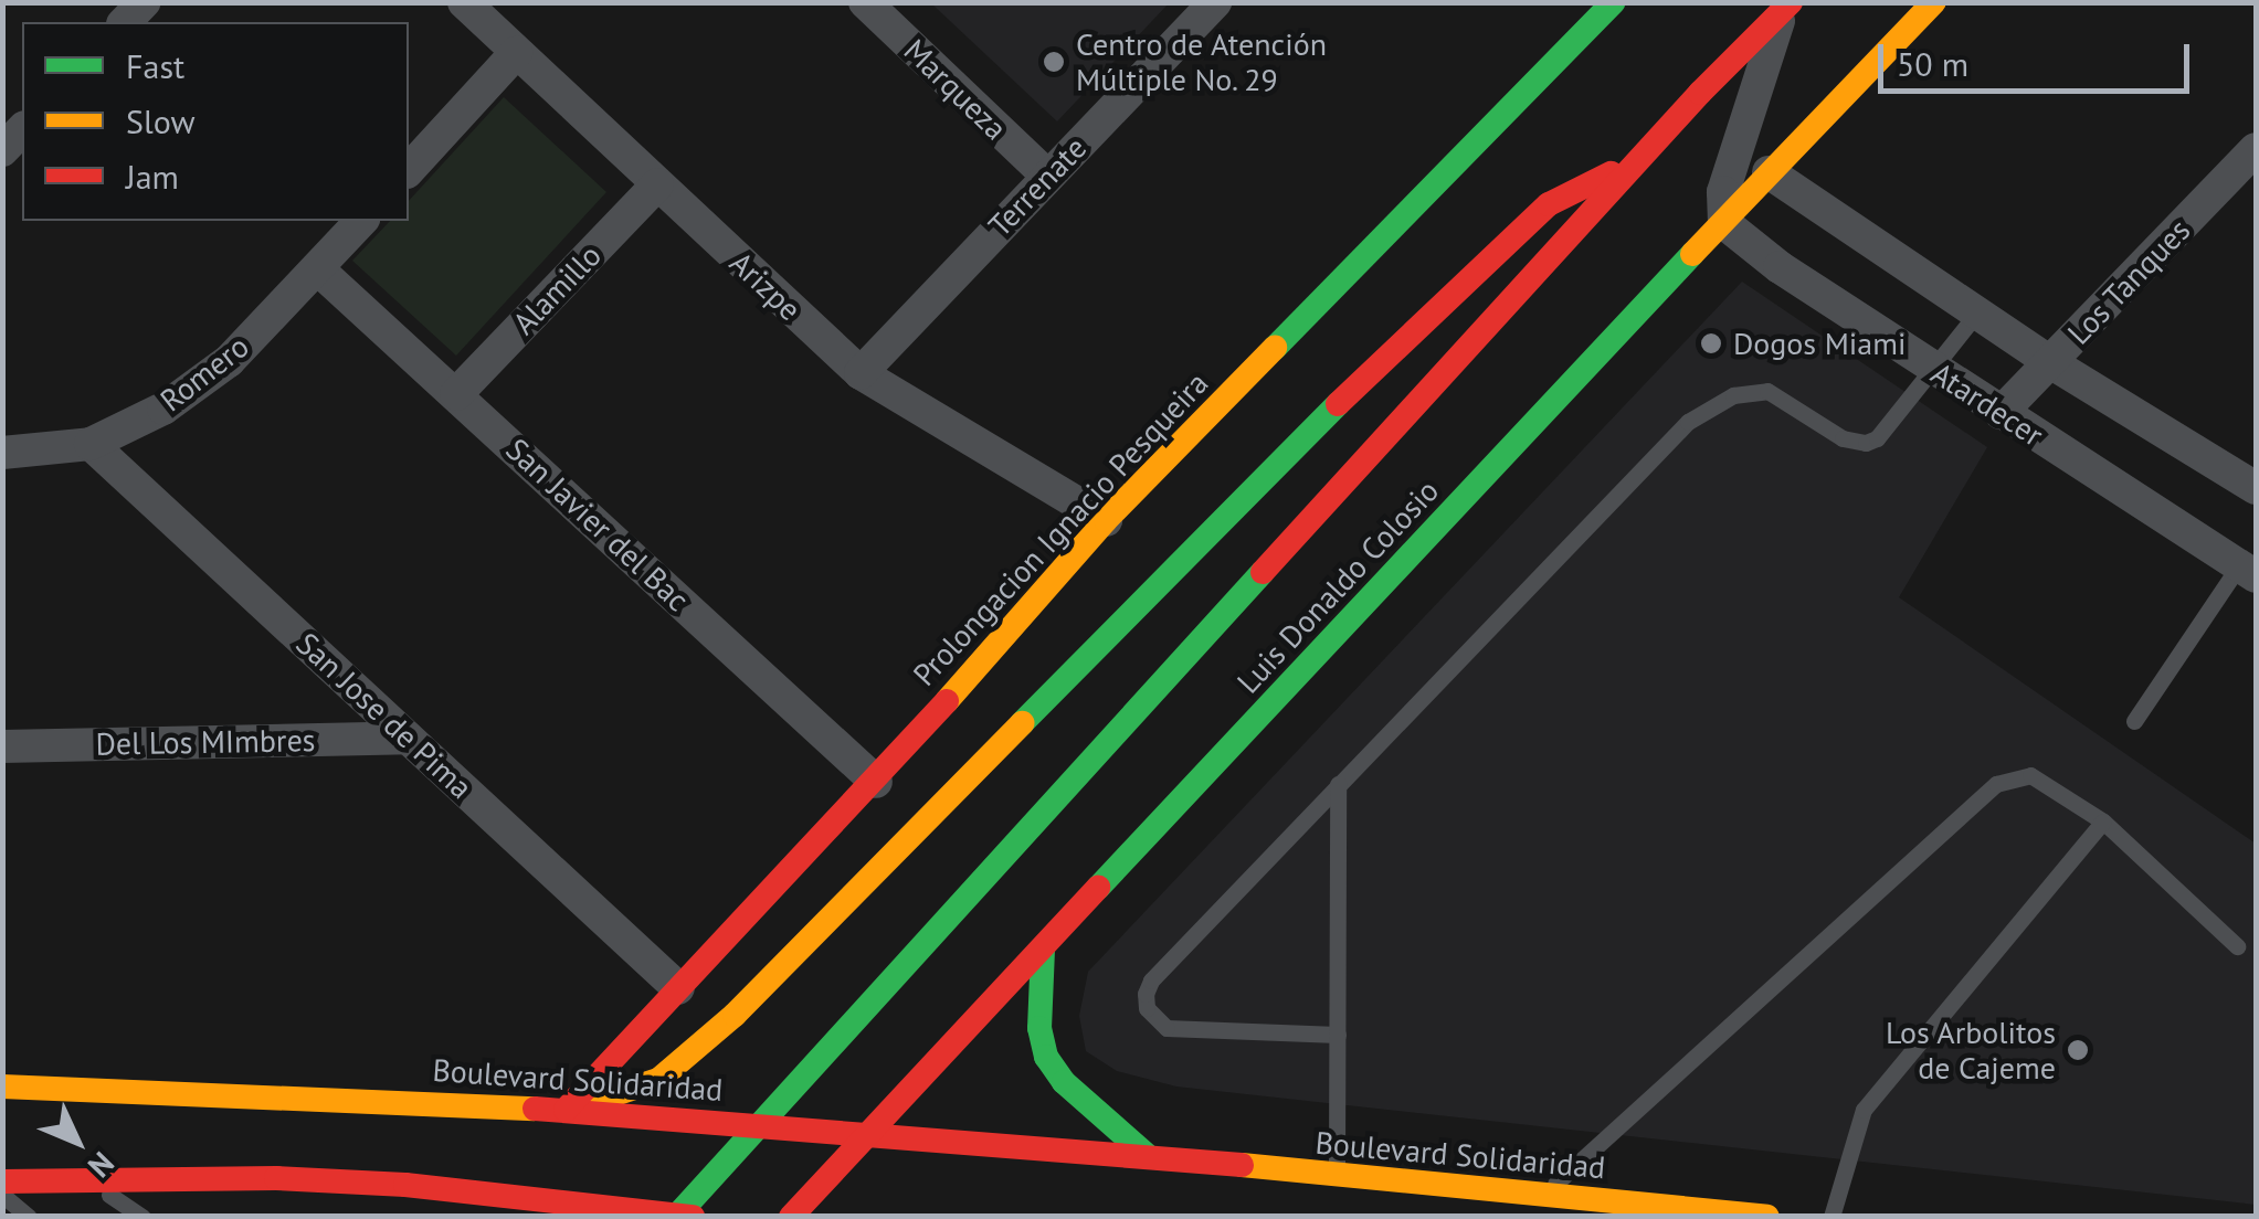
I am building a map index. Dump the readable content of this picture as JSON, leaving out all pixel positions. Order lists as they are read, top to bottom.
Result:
{
  "streets": {
    "main road": ["Prolongacion Ignacio Pesqueira", "Luis Donaldo Colosio", "Boulevard Solidaridad"],
    "street": [
      "Marqueza",
      "Terrenate",
      "Los Tanques",
      "Arizpe",
      "Alamillo",
      "Romero",
      "Atardecer",
      "San Javier del Bac",
      "San Jose de Pima",
      "Del Los MImbres"
    ]
  },
  "crossings": [
    ["Marqueza", "Terrenate"],
    ["Terrenate", "Arizpe"],
    ["Los Tanques", "Atardecer"],
    ["Arizpe", "Alamillo"],
    ["Arizpe", "Prolongacion Ignacio Pesqueira"],
    ["Alamillo", "San Javier del Bac"],
    ["Romero", "San Javier del Bac"],
    ["Romero", "San Jose de Pima"],
    ["Atardecer", "Luis Donaldo Colosio"],
    ["San Javier del Bac", "Prolongacion Ignacio Pesqueira"],
    ["Prolongacion Ignacio Pesqueira", "San Jose de Pima"],
    ["Prolongacion Ignacio Pesqueira", "Boulevard Solidaridad"],
    ["Luis Donaldo Colosio", "Boulevard Solidaridad"],
    ["San Jose de Pima", "Del Los MImbres"]
  ],
  "places": ["Centro de Atención Múltiple No. 29", "Dogos Miami", "Los Arbolitos de Cajeme"],
  "legend": ["Fast", "Slow", "Jam"],
  "scale_bar": "50 m",
  "north": "bottom right"
}
